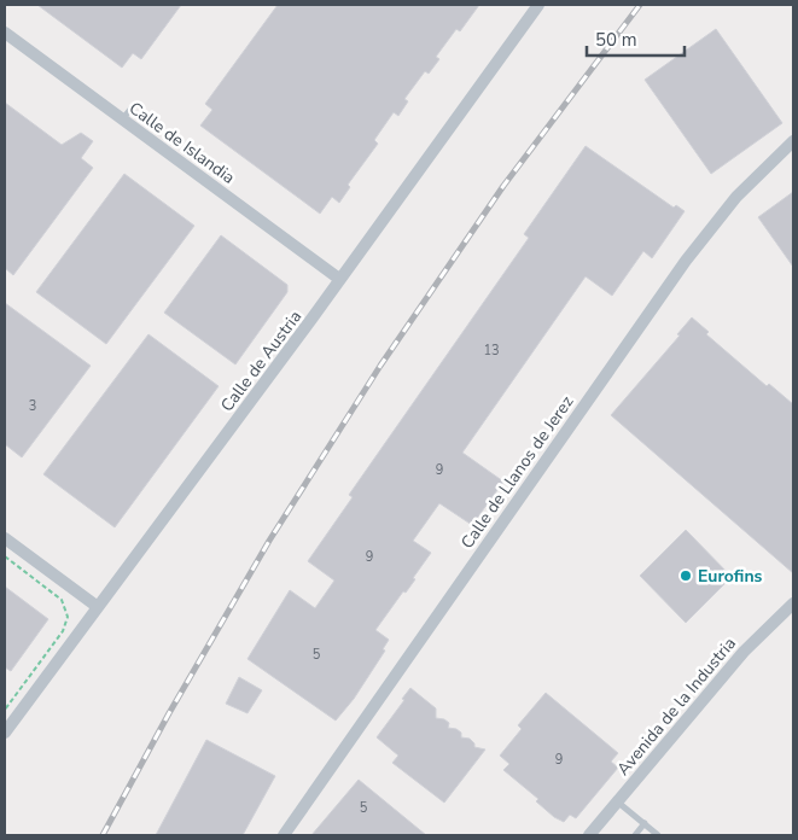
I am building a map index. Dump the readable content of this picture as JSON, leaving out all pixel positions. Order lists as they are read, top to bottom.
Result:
{
  "streets": {
    "street": [
      "Calle de Islandia",
      "Calle de Austria",
      "Calle de Llanos de Jerez",
      "Avenida de la Industria"
    ]
  },
  "crossings": [
    ["Calle de Islandia", "Calle de Austria"]
  ],
  "places": ["Eurofins"],
  "house_numbers": [
    "13",
    "3",
    "9",
    "9",
    "5",
    "9",
    "5"
  ],
  "scale_bar": "50 m"
}
